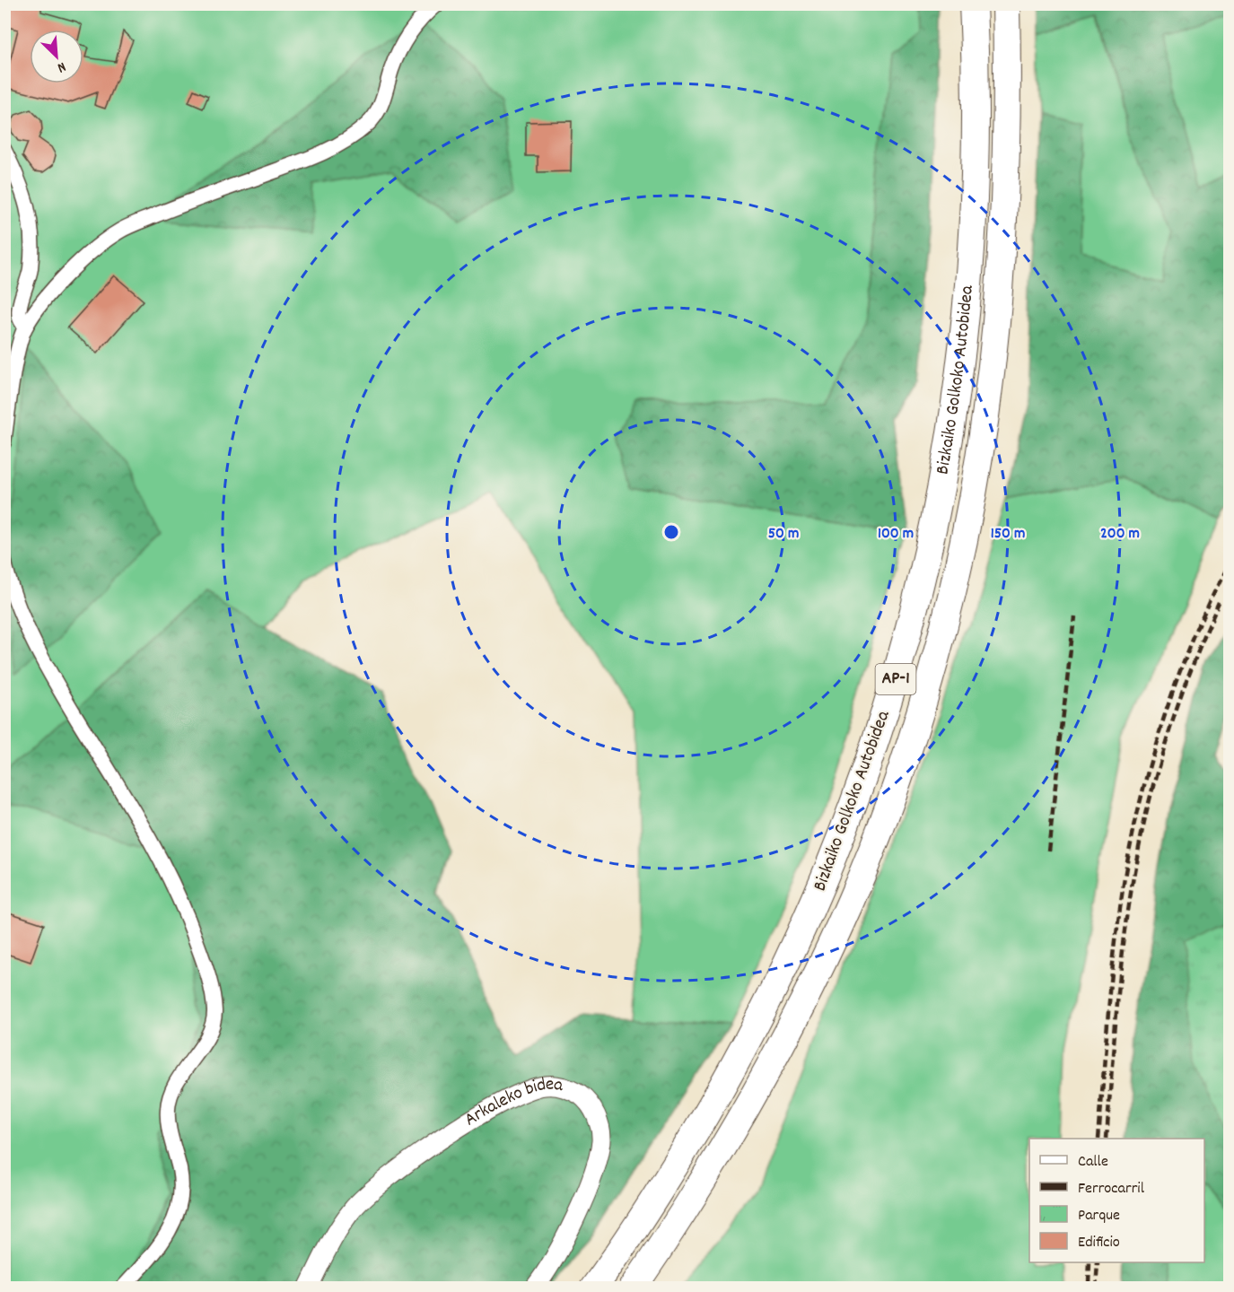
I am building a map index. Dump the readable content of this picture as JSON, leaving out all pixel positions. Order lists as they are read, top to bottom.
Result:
{
  "streets": {
    "highway": ["Bizkaiko Golkoko Autobidea", "AP-1"],
    "street": ["Arkaleko bidea"]
  },
  "legend": [
    "Calle",
    "Ferrocarril",
    "Parque",
    "Edificio"
  ],
  "north": "bottom right",
  "rings": [
    "50 m",
    "100 m",
    "150 m",
    "200 m"
  ]
}
